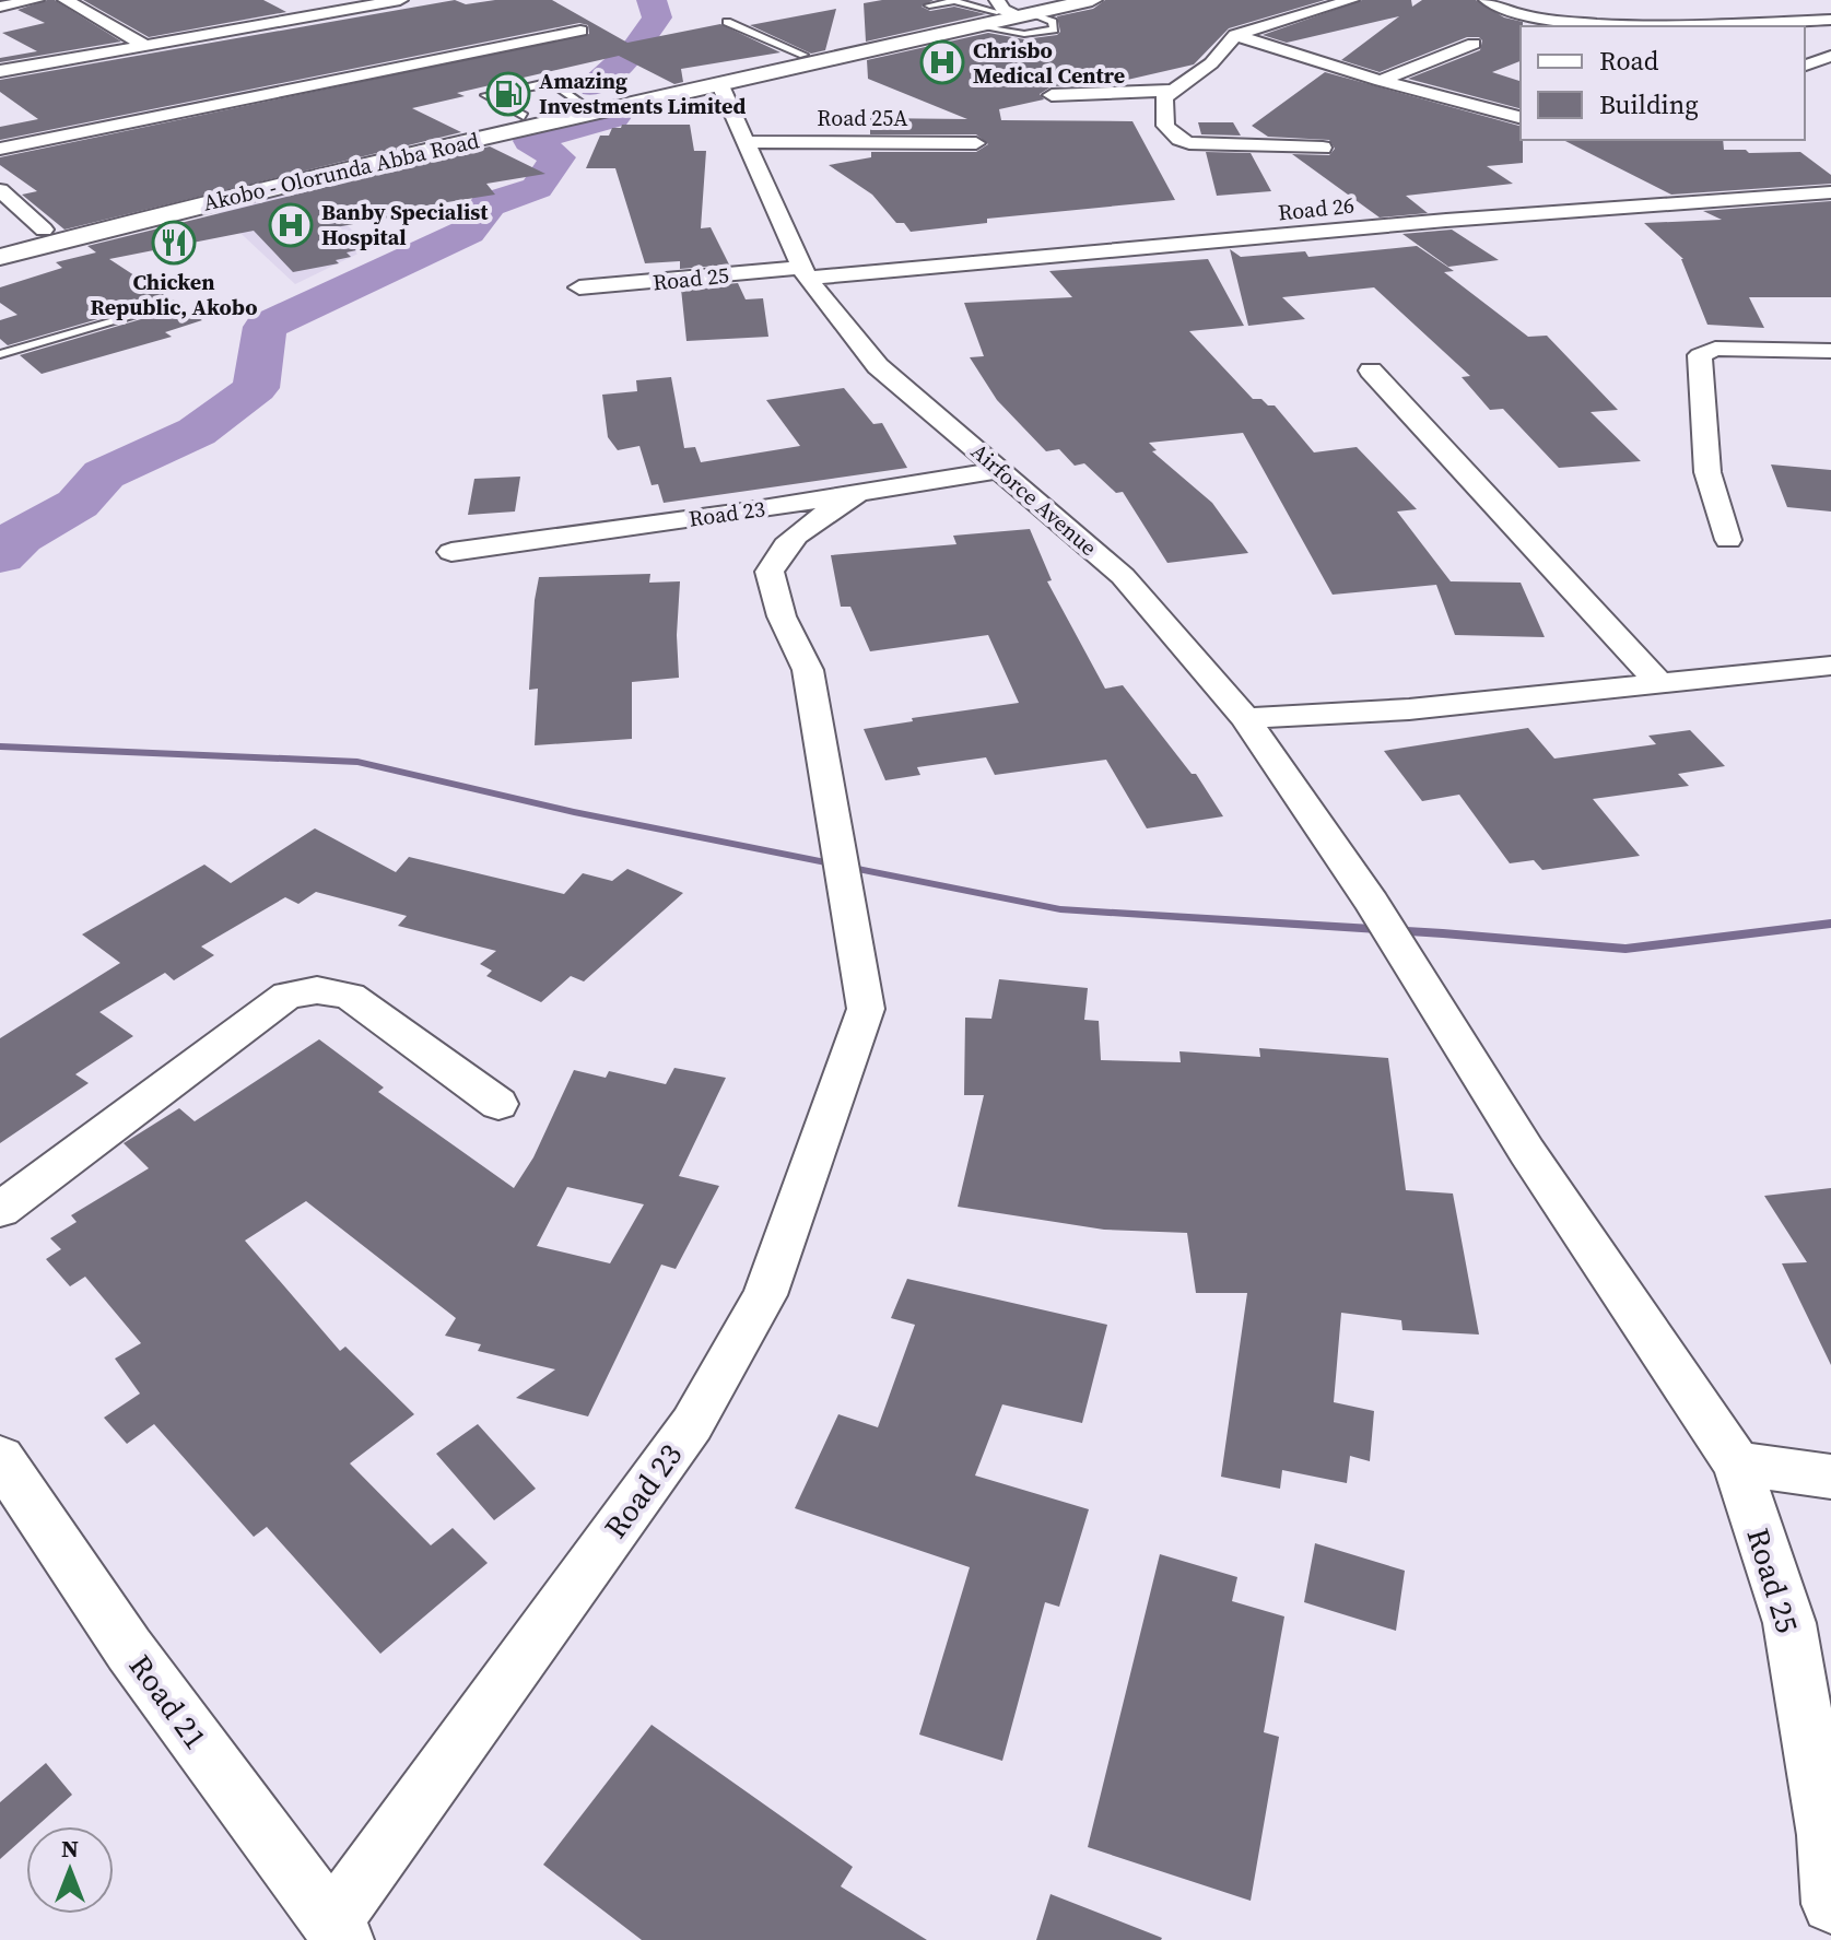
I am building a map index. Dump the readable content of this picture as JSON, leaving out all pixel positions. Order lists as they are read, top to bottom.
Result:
{
  "streets": {
    "main road": ["Akobo - Olorunda Abba Road"],
    "street": [
      "Road 25A",
      "Road 26",
      "Road 25",
      "Airforce Avenue",
      "Road 23",
      "Road 21"
    ]
  },
  "crossings": [
    ["Road 25A", "Airforce Avenue"],
    ["Akobo - Olorunda Abba Road", "Airforce Avenue"],
    ["Road 26", "Road 25"],
    ["Road 26", "Airforce Avenue"],
    ["Road 25", "Airforce Avenue"],
    ["Airforce Avenue", "Road 23"],
    ["Road 23", "Road 21"]
  ],
  "places": {
    "hospital": ["Chrisbo Medical Centre", "Banby Specialist Hospital"],
    "fuel station": ["Amazing Investments Limited"],
    "restaurant": ["Chicken Republic, Akobo"]
  },
  "legend": ["Road", "Building"],
  "north": "top"
}
